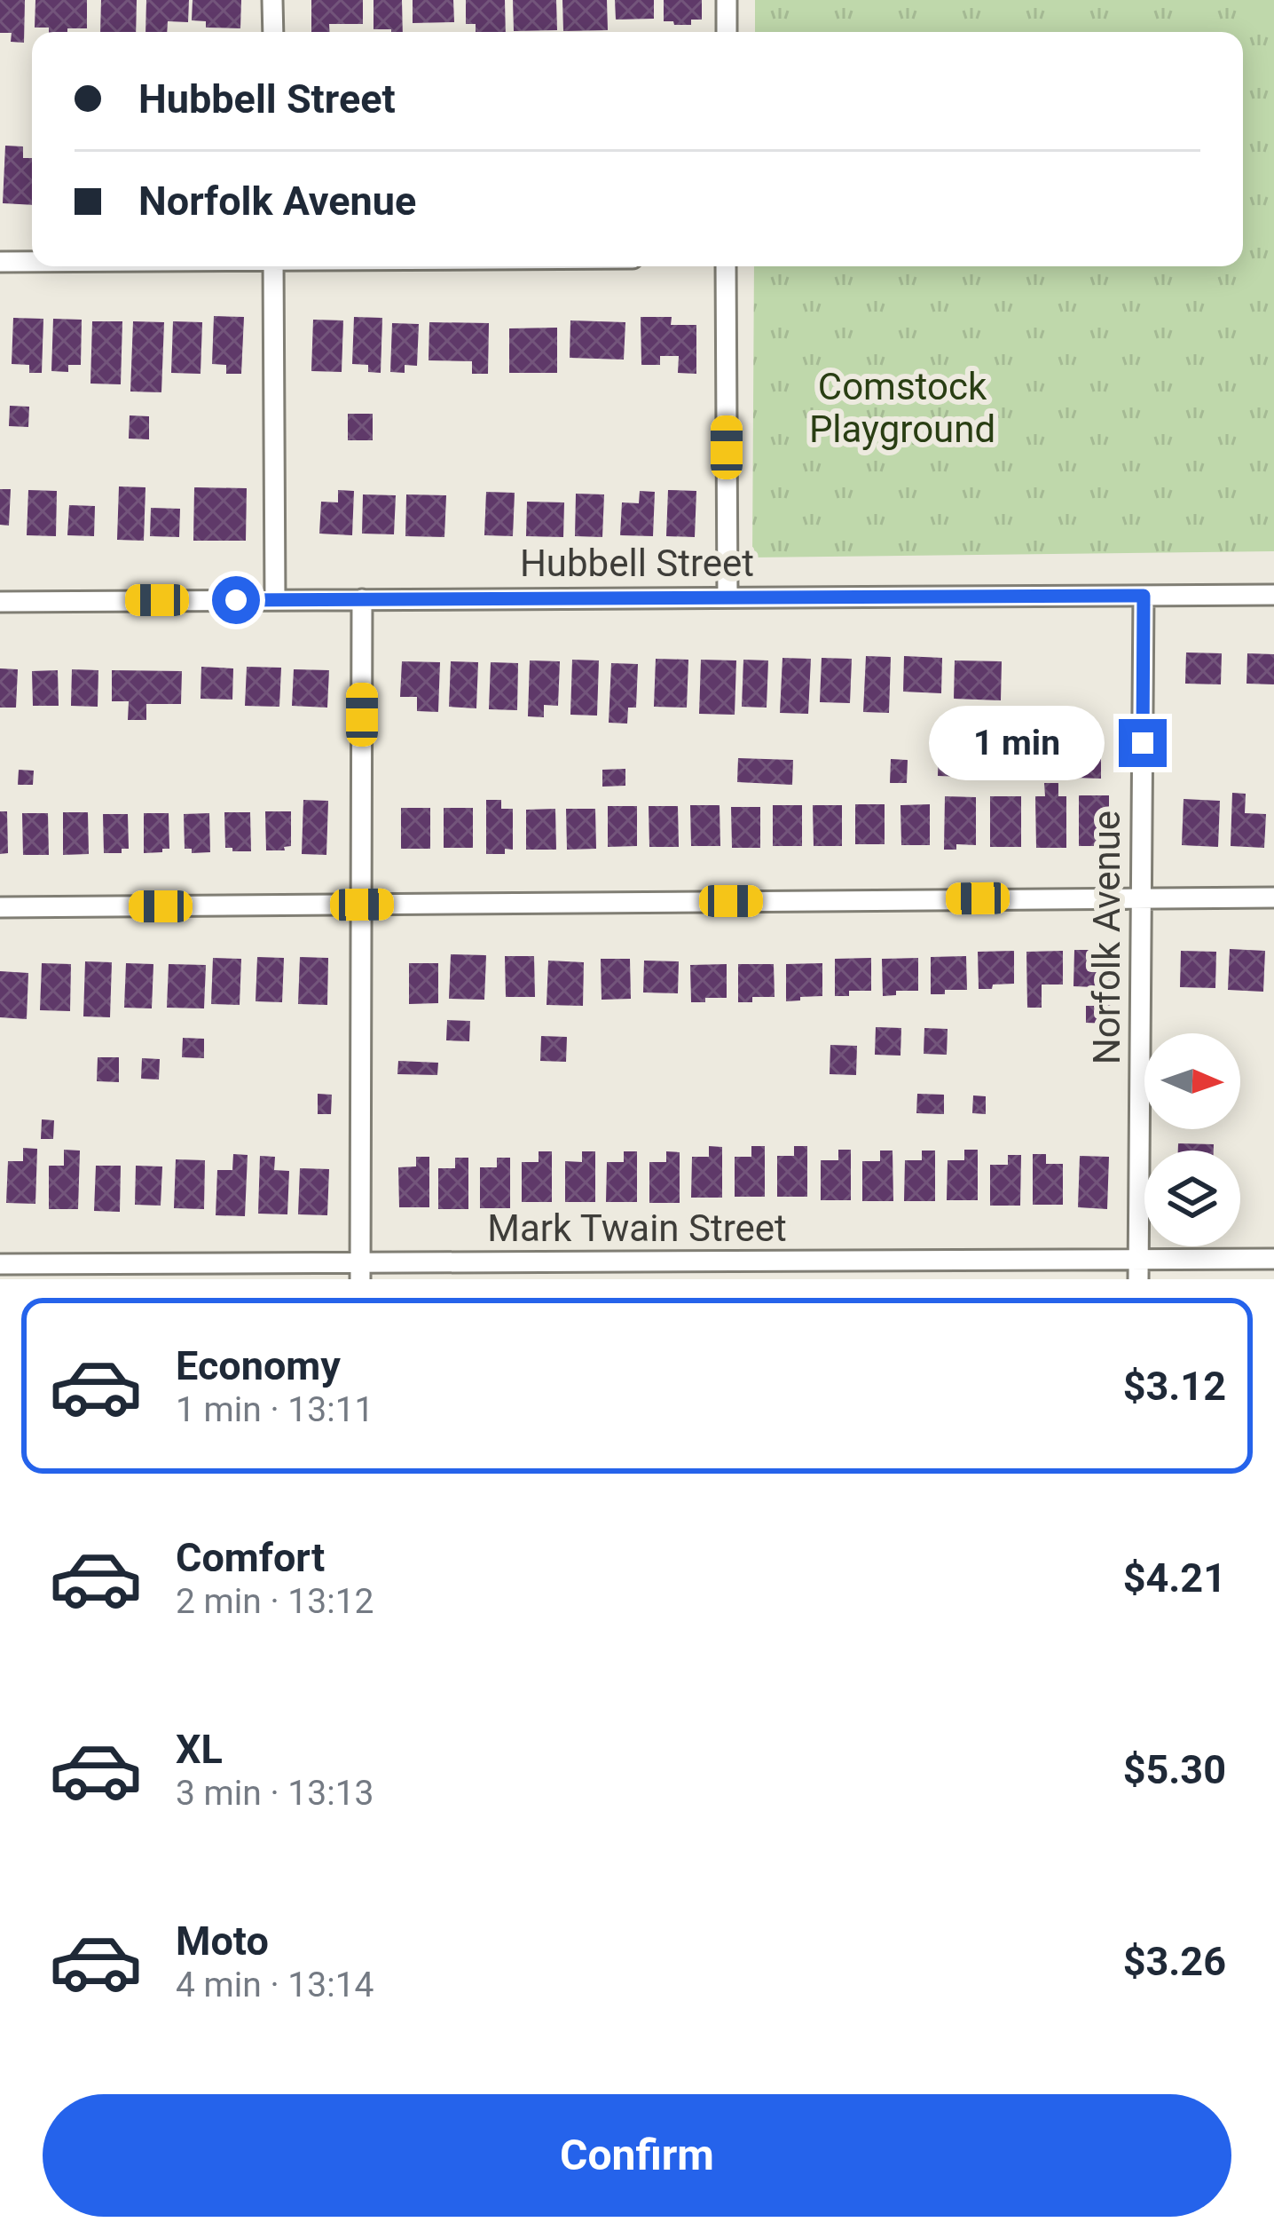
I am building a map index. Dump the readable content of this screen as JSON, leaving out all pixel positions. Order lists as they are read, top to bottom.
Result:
{
  "streets": {
    "street": ["Hubbell Street", "Norfolk Avenue", "Mark Twain Street"]
  },
  "crossings": [
    ["Hubbell Street", "Norfolk Avenue"],
    ["Norfolk Avenue", "Mark Twain Street"]
  ],
  "parks": ["Comstock Playground"],
  "north": "right",
  "page": {
    "banner": ["Hubbell Street", "Norfolk Avenue"],
    "bubble": "1 min",
    "list": [
      {
        "name": "Economy",
        "note": "1 min · 13:11",
        "value": "$3.12"
      },
      {
        "name": "Comfort",
        "note": "2 min · 13:12",
        "value": "$4.21"
      },
      {
        "name": "XL",
        "note": "3 min · 13:13",
        "value": "$5.30"
      },
      {
        "name": "Moto",
        "note": "4 min · 13:14",
        "value": "$3.26"
      }
    ],
    "buttons": "Confirm"
  }
}
